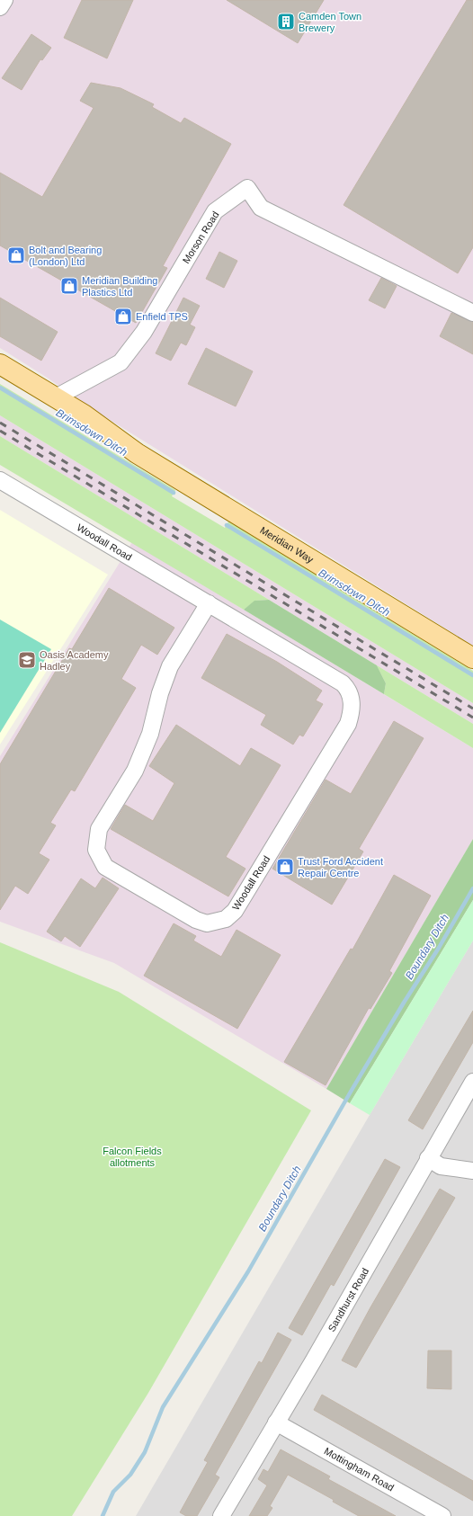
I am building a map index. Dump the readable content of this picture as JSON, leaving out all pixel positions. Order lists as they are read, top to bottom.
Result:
{
  "streets": {
    "main road": ["Meridian Way"],
    "street": [
      "Morson Road",
      "Woodall Road",
      "Sandhurst Road",
      "Mottingham Road"
    ]
  },
  "crossings": [
    ["Morson Road", "Meridian Way"],
    ["Sandhurst Road", "Mottingham Road"]
  ],
  "water": ["Brimsdown Ditch", "Boundary Ditch"],
  "parks": ["Falcon Fields allotments"],
  "places": {
    "building": ["Camden Town Brewery"],
    "shop": [
      "Bolt and Bearing (London) Ltd",
      "Meridian Building Plastics Ltd",
      "Enfield TPS",
      "Trust Ford Accident Repair Centre"
    ],
    "school or university": ["Oasis Academy Hadley"]
  }
}
